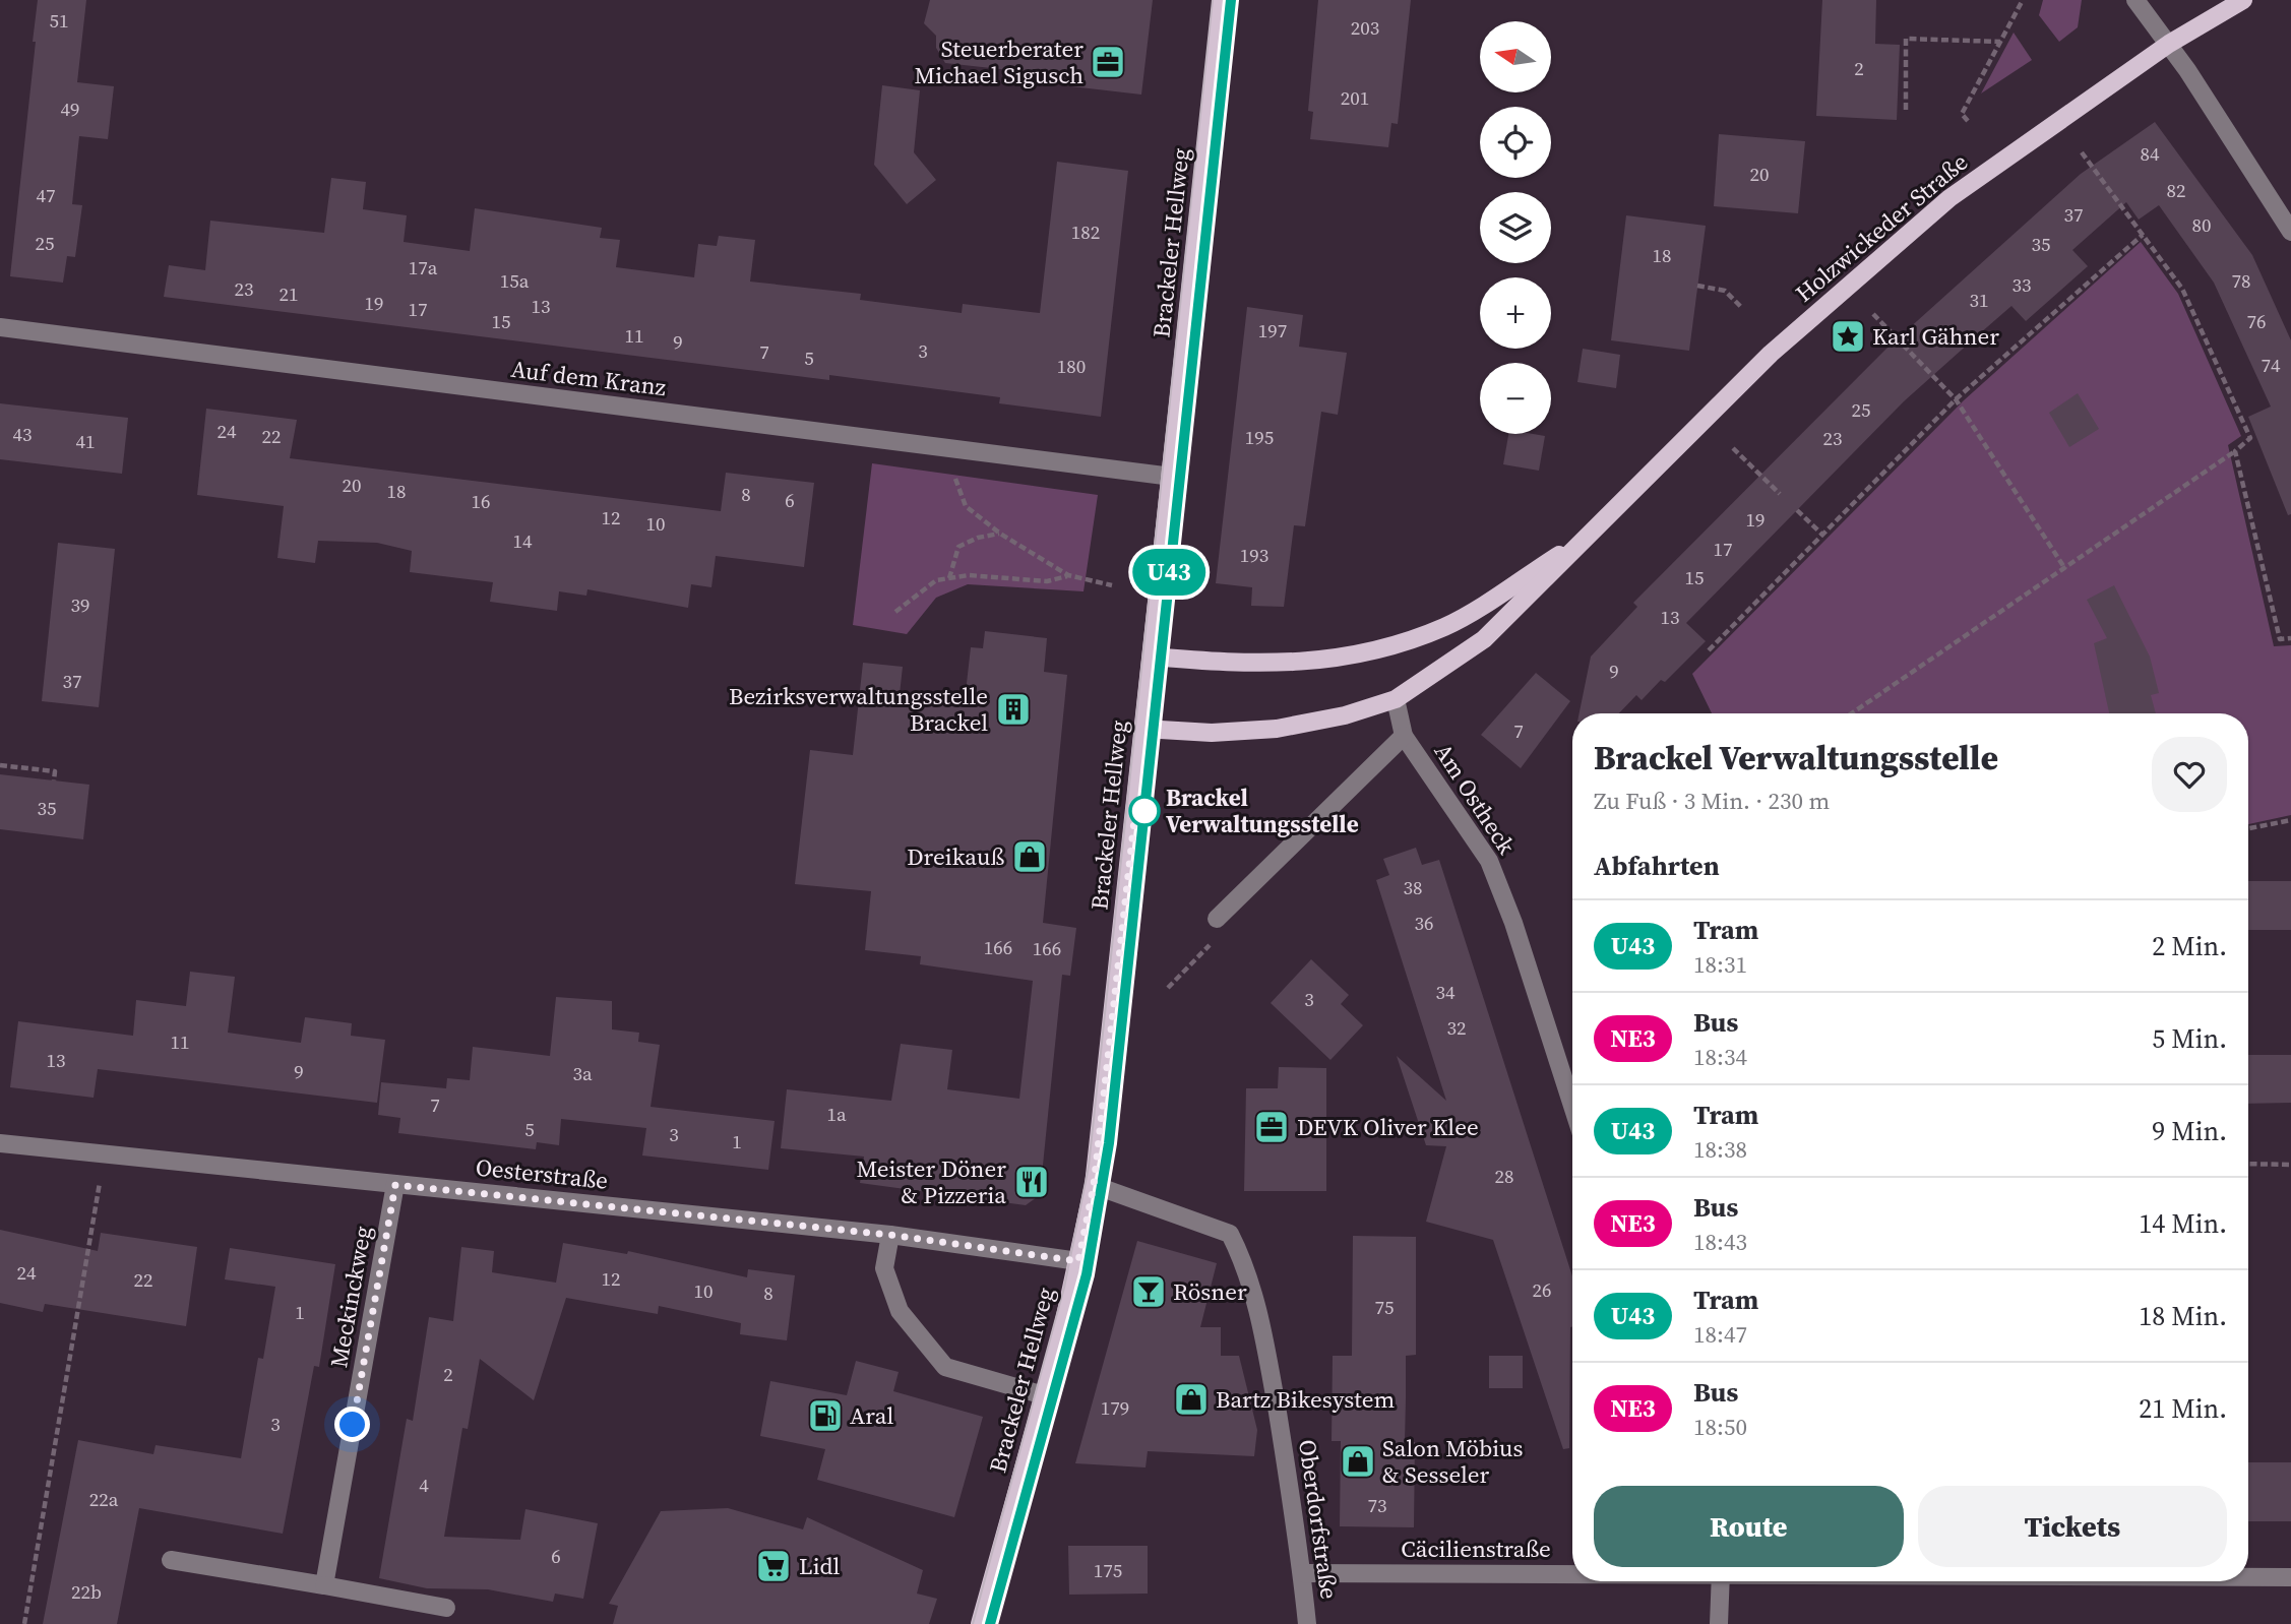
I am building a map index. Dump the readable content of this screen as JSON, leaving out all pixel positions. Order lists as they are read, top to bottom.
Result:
{
  "streets": {
    "main road": ["Holzwickeder Straße", "Brackeler Hellweg"],
    "street": [
      "Auf dem Kranz",
      "Am Ostheck",
      "Oesterstraße",
      "Meckinckweg",
      "Oberdorfstraße",
      "Cäcilienstraße"
    ]
  },
  "crossings": [
    ["Holzwickeder Straße", "Brackeler Hellweg"],
    ["Brackeler Hellweg", "Auf dem Kranz"],
    ["Brackeler Hellweg", "Oesterstraße"],
    ["Brackeler Hellweg", "Oberdorfstraße"],
    ["Oesterstraße", "Meckinckweg"],
    ["Oberdorfstraße", "Cäcilienstraße"]
  ],
  "places": {
    "office": ["Steuerberater Michael Sigusch", "DEVK Oliver Klee"],
    "place": ["Karl Gähner"],
    "building": ["Bezirksverwaltungsstelle Brackel"],
    "other": ["Brackel Verwaltungsstelle"],
    "shop": ["Dreikauß", "Bartz Bikesystem", "Salon Möbius & Sesseler"],
    "restaurant": ["Meister Döner & Pizzeria"],
    "bar": ["Rösner"],
    "fuel station": ["Aral"],
    "supermarket": ["Lidl"]
  },
  "lines": ["tram line U43"],
  "house_numbers": [
    "51",
    "203",
    "2",
    "201",
    "49",
    "84",
    "20",
    "82",
    "47",
    "37",
    "80",
    "182",
    "25",
    "35",
    "18",
    "17a",
    "15a",
    "78",
    "33",
    "23",
    "21",
    "31",
    "19",
    "13",
    "17",
    "15",
    "76",
    "197",
    "11",
    "9",
    "3",
    "7",
    "5",
    "74",
    "180",
    "25",
    "24",
    "43",
    "22",
    "195",
    "23",
    "41",
    "20",
    "18",
    "8",
    "6",
    "16",
    "12",
    "19",
    "10",
    "14",
    "17",
    "193",
    "15",
    "39",
    "13",
    "9",
    "37",
    "7",
    "35",
    "38",
    "36",
    "166",
    "166",
    "34",
    "3",
    "32",
    "11",
    "13",
    "9",
    "3a",
    "7",
    "1a",
    "5",
    "3",
    "1",
    "28",
    "24",
    "12",
    "22",
    "26",
    "10",
    "8",
    "75",
    "1",
    "2",
    "179",
    "3",
    "4",
    "22a",
    "73",
    "6",
    "175",
    "22b"
  ],
  "north": "left",
  "page": {
    "on_map": "U43",
    "map_buttons": ["+", "−"],
    "heading": [
      ["Brackel Verwaltungsstelle", "Zu Fuß · 3 Min. · 230 m"],
      "Abfahrten"
    ],
    "list": [
      {
        "mark": "U43",
        "name": "Tram",
        "note": "18:31",
        "value": "2 Min."
      },
      {
        "mark": "NE3",
        "name": "Bus",
        "note": "18:34",
        "value": "5 Min."
      },
      {
        "mark": "U43",
        "name": "Tram",
        "note": "18:38",
        "value": "9 Min."
      },
      {
        "mark": "NE3",
        "name": "Bus",
        "note": "18:43",
        "value": "14 Min."
      },
      {
        "mark": "U43",
        "name": "Tram",
        "note": "18:47",
        "value": "18 Min."
      },
      {
        "mark": "NE3",
        "name": "Bus",
        "note": "18:50",
        "value": "21 Min."
      }
    ],
    "buttons": ["Route", "Tickets"]
  }
}
